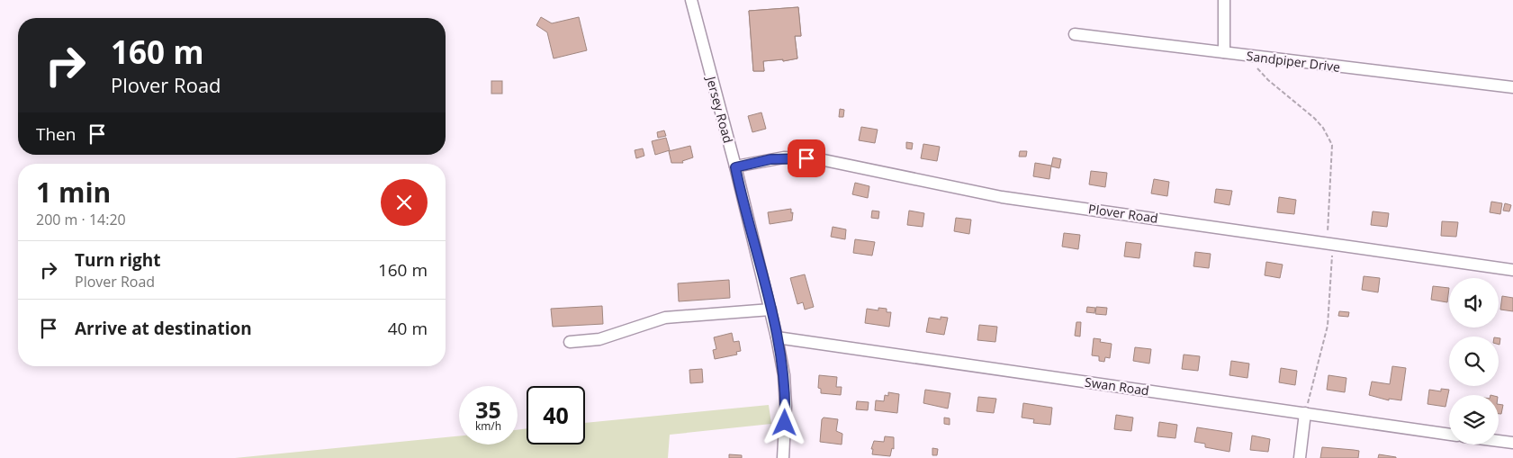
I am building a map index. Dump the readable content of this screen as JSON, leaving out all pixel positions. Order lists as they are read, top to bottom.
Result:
{
  "streets": {
    "street": [
      "Sandpiper Drive",
      "Jersey Road",
      "Plover Road",
      "Swan Road"
    ]
  },
  "crossings": [
    ["Jersey Road", "Plover Road"],
    ["Jersey Road", "Swan Road"]
  ],
  "page": {
    "turn": ["160 m", "Plover Road"],
    "then": "Then",
    "heading": ["1 min", "200 m · 14:20"],
    "list": [
      {
        "name": "Turn right",
        "note": "Plover Road",
        "value": "160 m"
      },
      {
        "name": "Arrive at destination",
        "value": "40 m"
      }
    ],
    "speed": "35 km/h",
    "limit": "40"
  }
}
